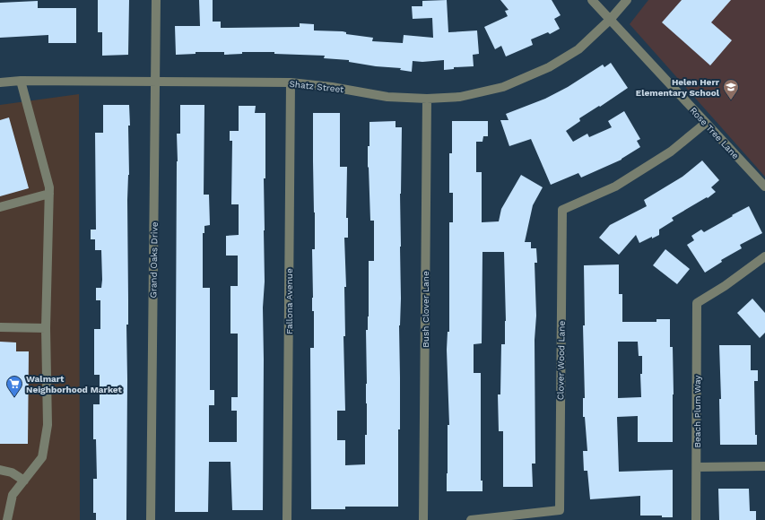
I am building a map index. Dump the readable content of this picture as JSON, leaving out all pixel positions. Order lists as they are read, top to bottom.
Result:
{
  "streets": {
    "street": [
      "Shatz Street",
      "Rose Tree Lane",
      "Grand Oaks Drive",
      "Fallona Avenue",
      "Bush Clover Lane",
      "Clover Wood Lane",
      "Beach Plum Way"
    ]
  },
  "crossings": [
    ["Shatz Street", "Rose Tree Lane"],
    ["Shatz Street", "Grand Oaks Drive"],
    ["Shatz Street", "Fallona Avenue"],
    ["Shatz Street", "Bush Clover Lane"],
    ["Rose Tree Lane", "Clover Wood Lane"]
  ],
  "places": {
    "school or university": ["Helen Herr Elementary School"],
    "supermarket": ["Walmart Neighborhood Market"]
  }
}
